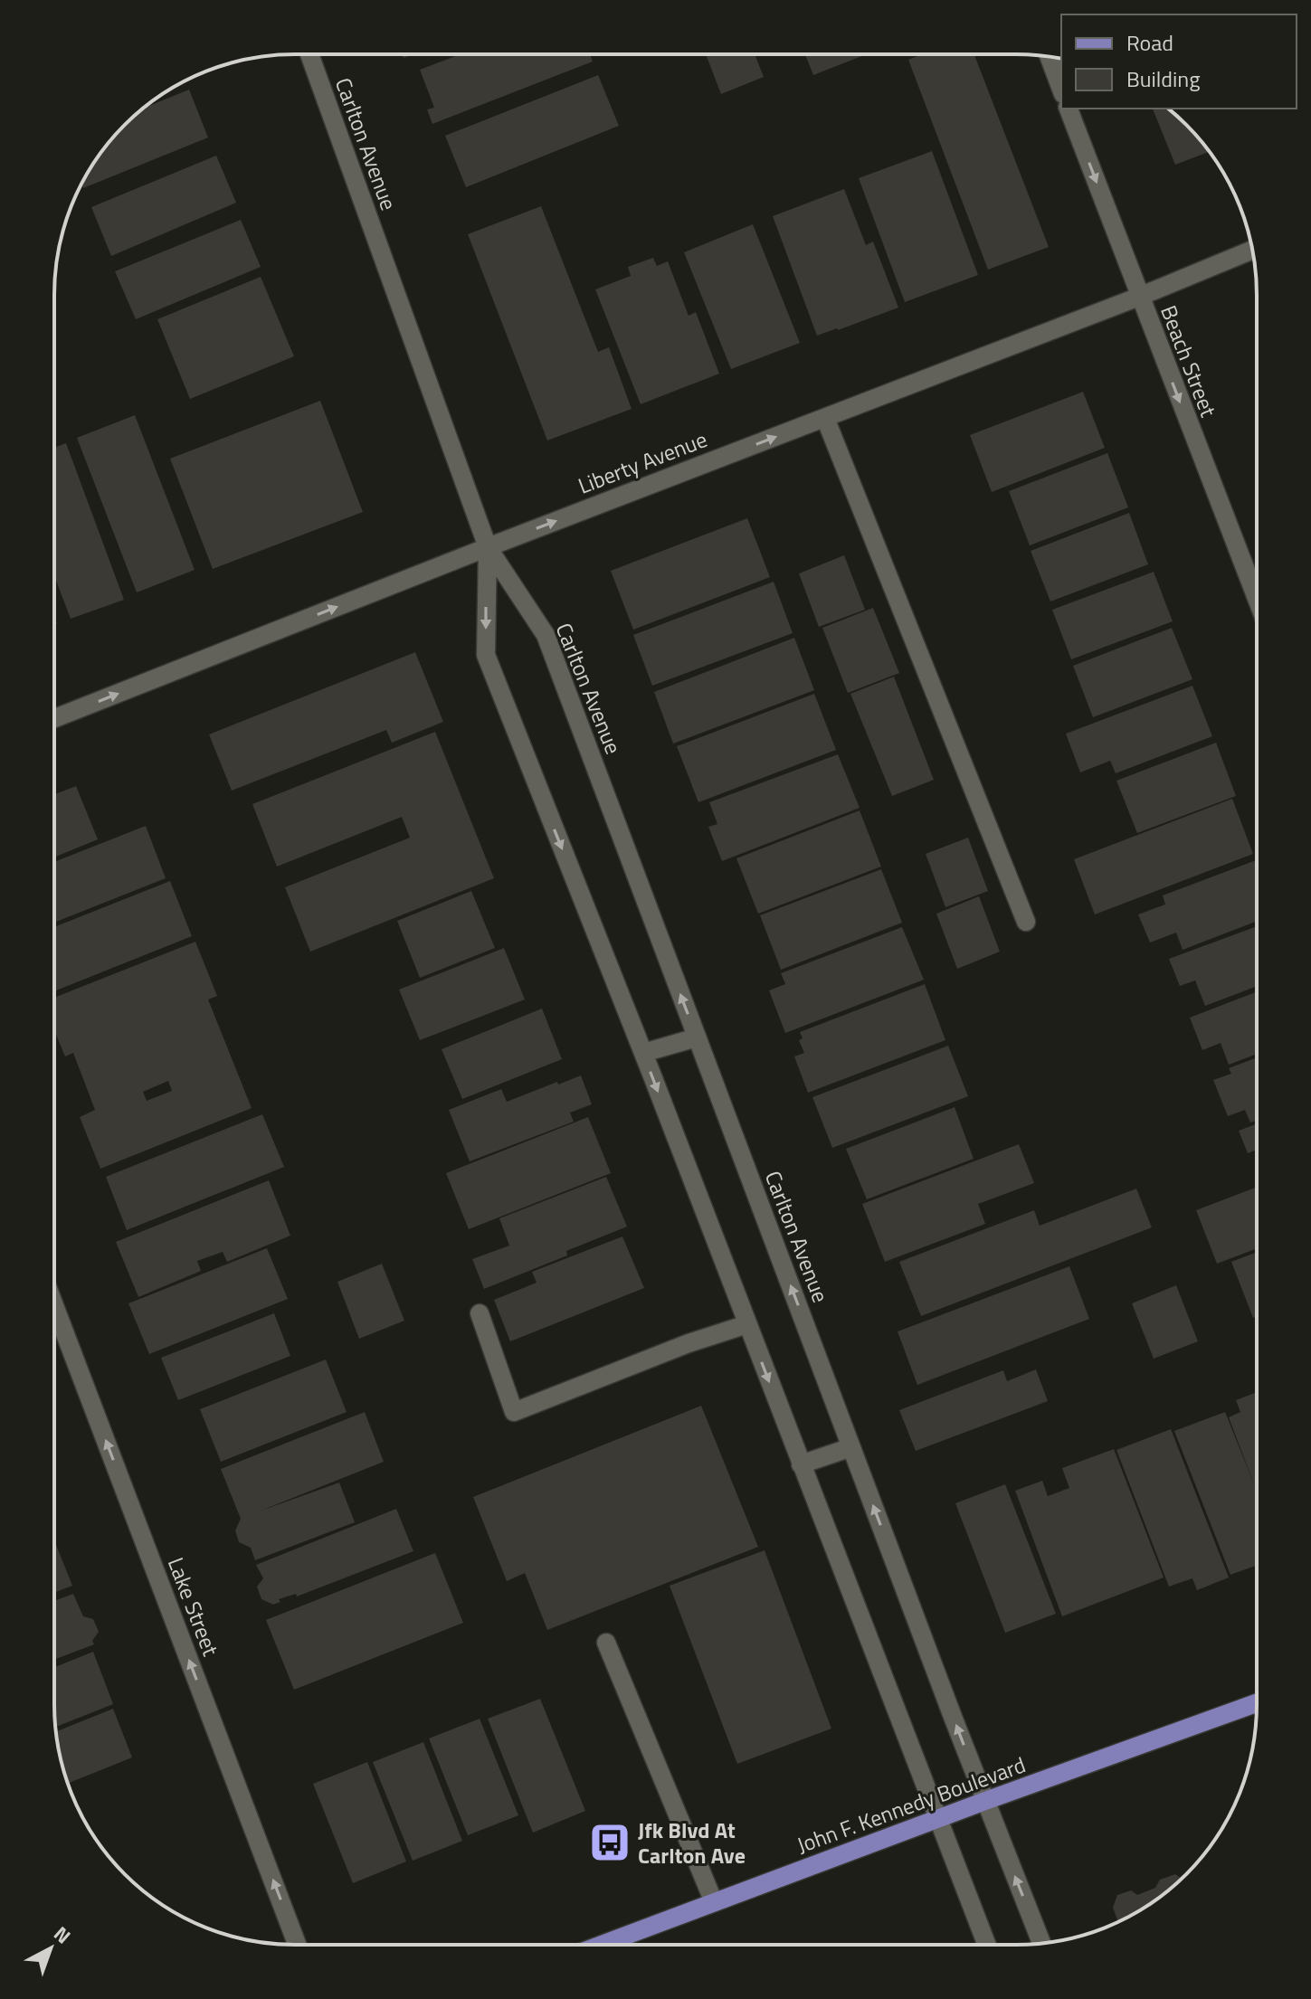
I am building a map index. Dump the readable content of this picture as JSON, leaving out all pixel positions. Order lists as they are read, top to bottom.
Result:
{
  "streets": {
    "main road": ["John F. Kennedy Boulevard"],
    "street": [
      "Carlton Avenue",
      "Beach Street",
      "Liberty Avenue",
      "Lake Street"
    ]
  },
  "crossings": [
    ["Carlton Avenue", "Liberty Avenue"],
    ["Carlton Avenue", "John F. Kennedy Boulevard"],
    ["Beach Street", "Liberty Avenue"]
  ],
  "one_way": ["Beach Street", "Liberty Avenue", "Lake Street"],
  "places": {
    "bus stop": ["Jfk Blvd At Carlton Ave"]
  },
  "legend": ["Road", "Building"],
  "north": "top right"
}
